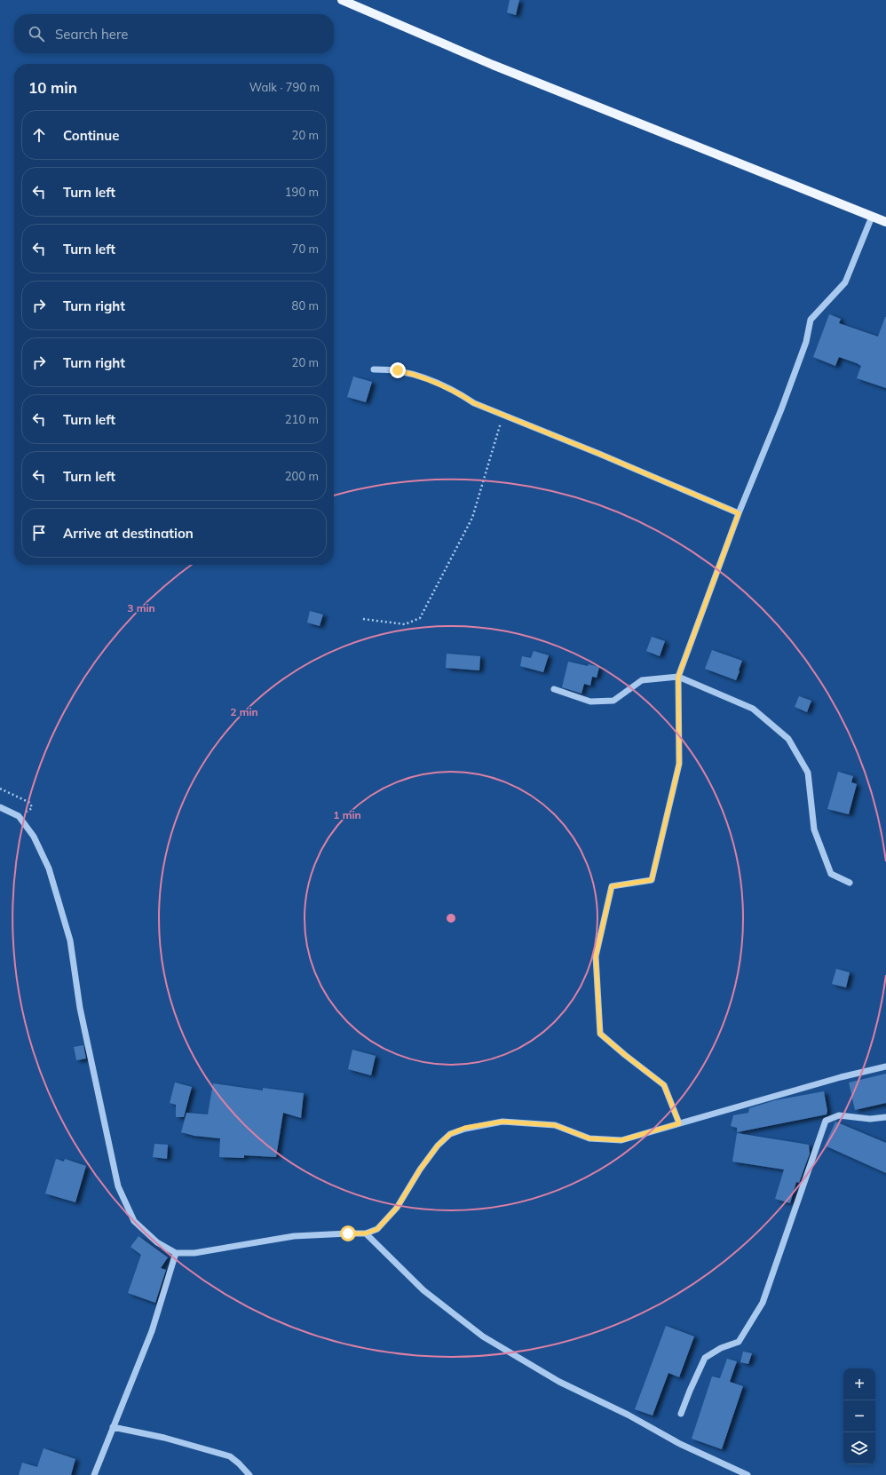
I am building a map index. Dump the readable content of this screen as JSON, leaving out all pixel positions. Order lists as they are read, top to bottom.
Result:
{
  "page": {
    "search": "Search here",
    "heading": ["10 min", "Walk · 790 m"],
    "list": [
      ["Continue", "20 m"],
      ["Turn left", "190 m"],
      ["Turn left", "70 m"],
      ["Turn right", "80 m"],
      ["Turn right", "20 m"],
      ["Turn left", "210 m"],
      ["Turn left", "200 m"],
      "Arrive at destination"
    ],
    "map_buttons": ["+", "−"]
  },
  "rings": ["3 min", "2 min", "1 min"]
}
